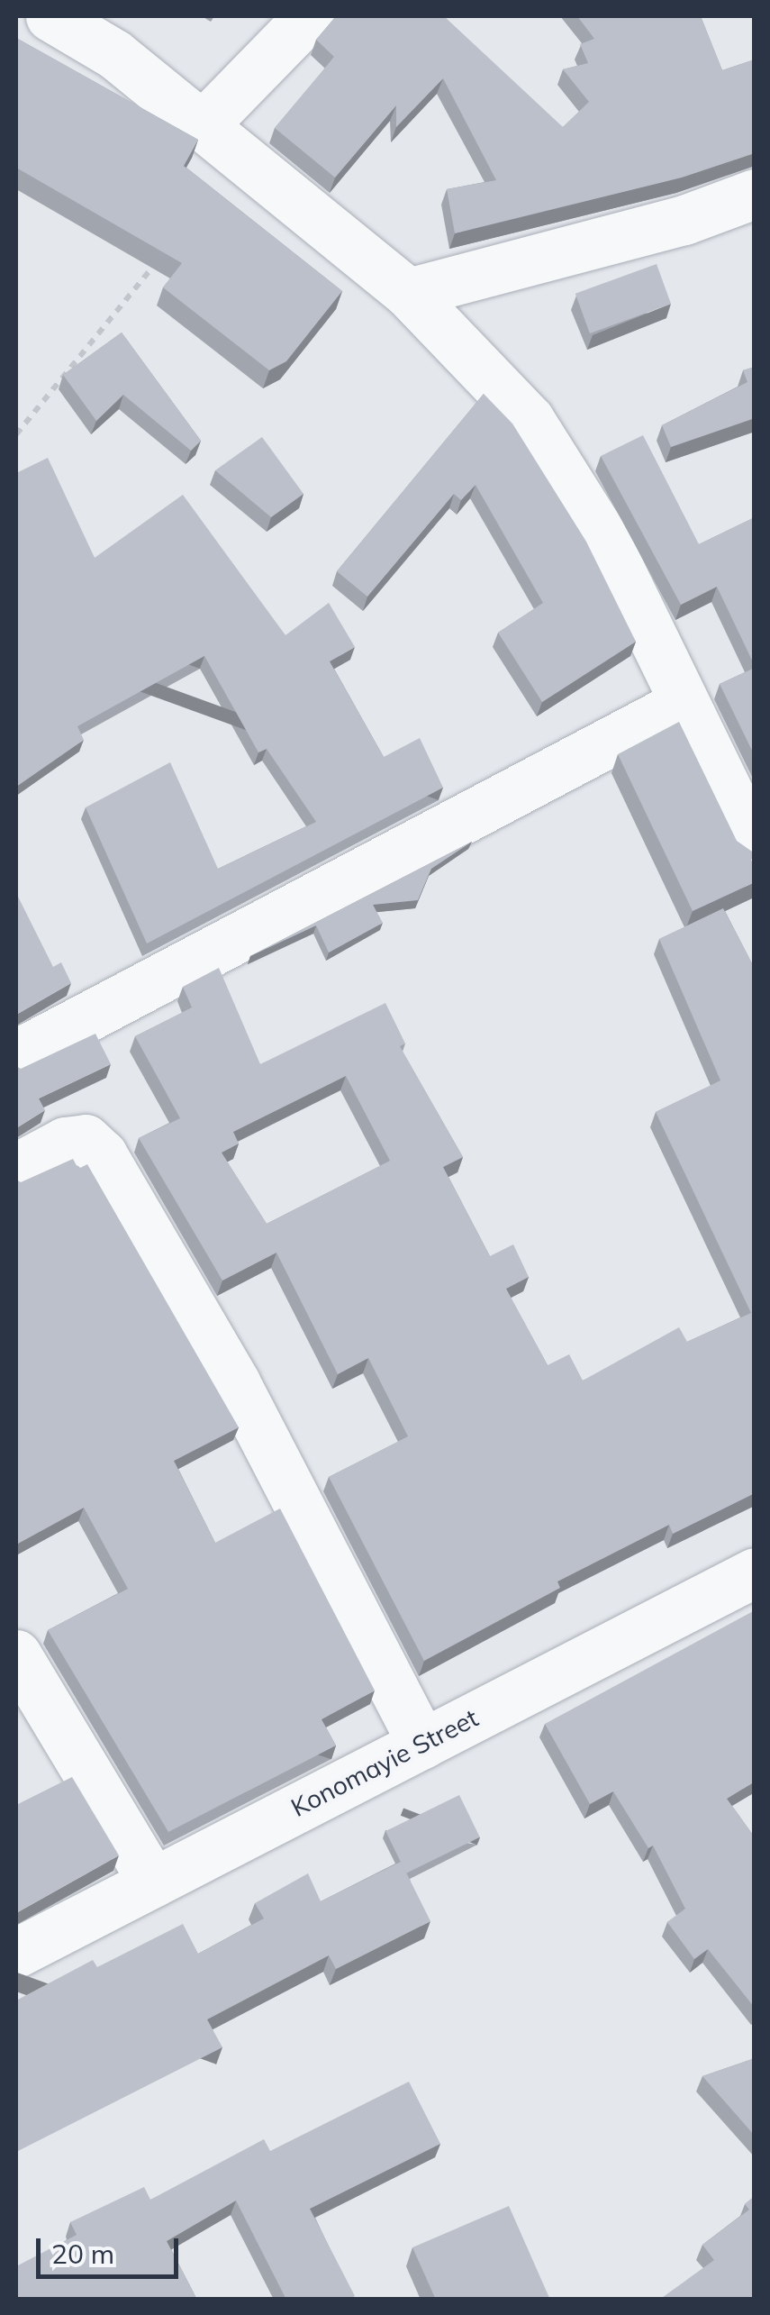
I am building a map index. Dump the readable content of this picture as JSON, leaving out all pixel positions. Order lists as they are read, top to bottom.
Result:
{
  "streets": {
    "street": ["Konomayie Street"]
  },
  "scale_bar": "20 m"
}
